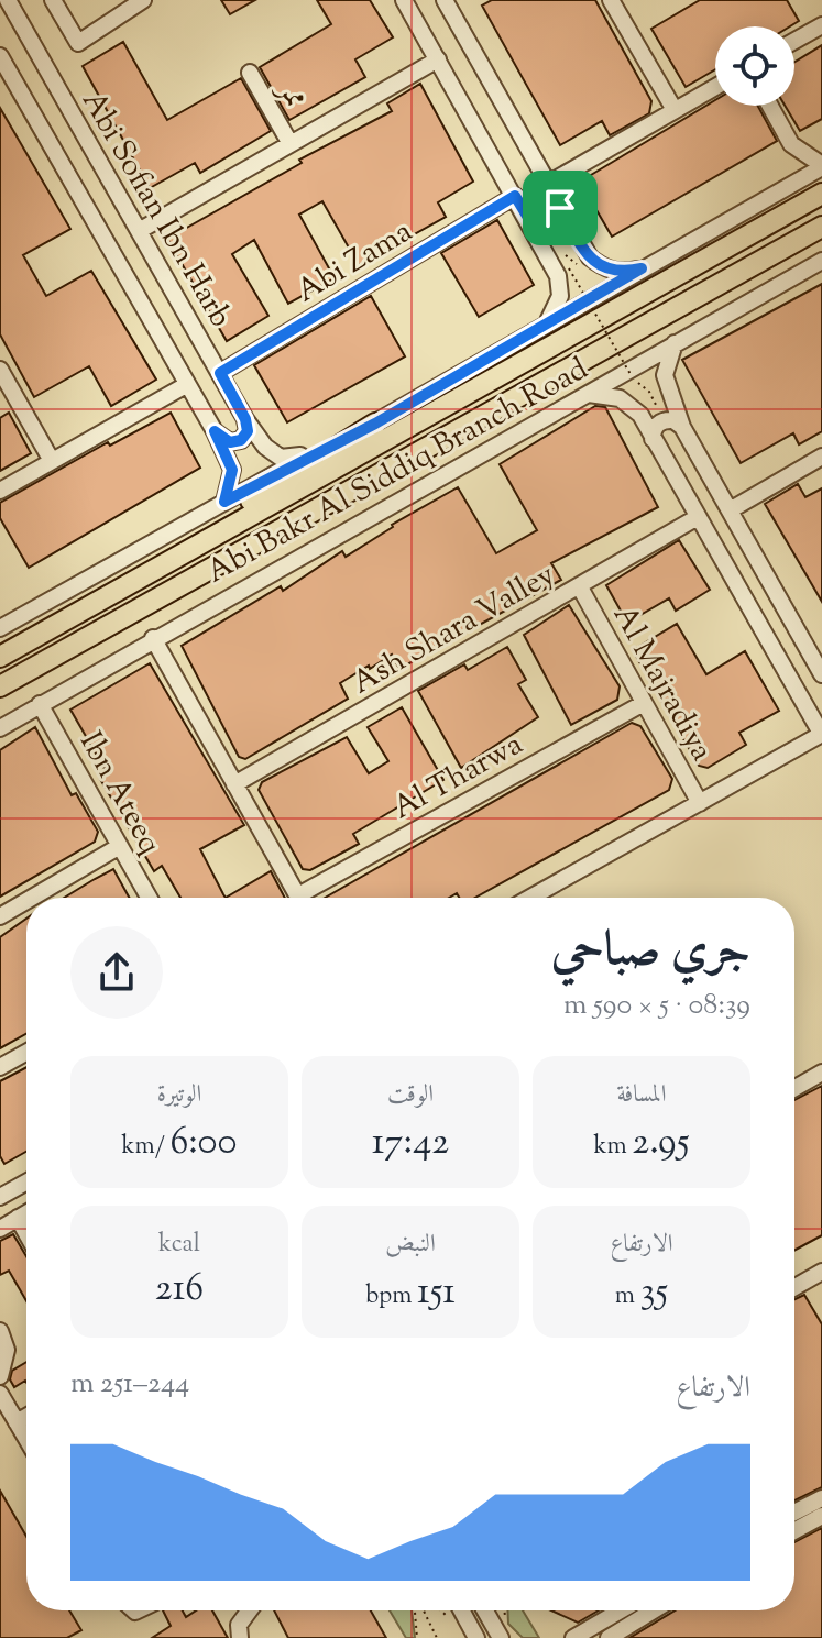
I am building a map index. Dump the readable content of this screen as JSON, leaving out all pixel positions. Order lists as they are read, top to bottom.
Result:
{
  "streets": {
    "street": [
      "ممر",
      "Abi Sofian Ibn Harb",
      "Abi Zama",
      "Abi Bakr Al Siddiq Branch Road",
      "Ash Shara Valley",
      "Al Majradiya",
      "Al Tharwa",
      "Ibn Ateeq"
    ]
  },
  "crossings": [
    ["Abi Sofian Ibn Harb", "Abi Zama"],
    ["Abi Sofian Ibn Harb", "Abi Bakr Al Siddiq Branch Road"],
    ["Abi Bakr Al Siddiq Branch Road", "Ibn Ateeq"],
    ["Ash Shara Valley", "Al Majradiya"],
    ["Al Majradiya", "Al Tharwa"]
  ],
  "page": {
    "heading": ["جري صباحي", "08:39 · 5 × 590 m"],
    "stats": [
      ["المسافة", "2.95 km"],
      ["الوقت", "17:42"],
      ["الوتيرة", "6:00 /km"],
      ["الارتفاع", "35 m"],
      ["النبض", "151 bpm"],
      ["kcal", "216"]
    ],
    "chart": ["الارتفاع", "244–251 m"]
  }
}
